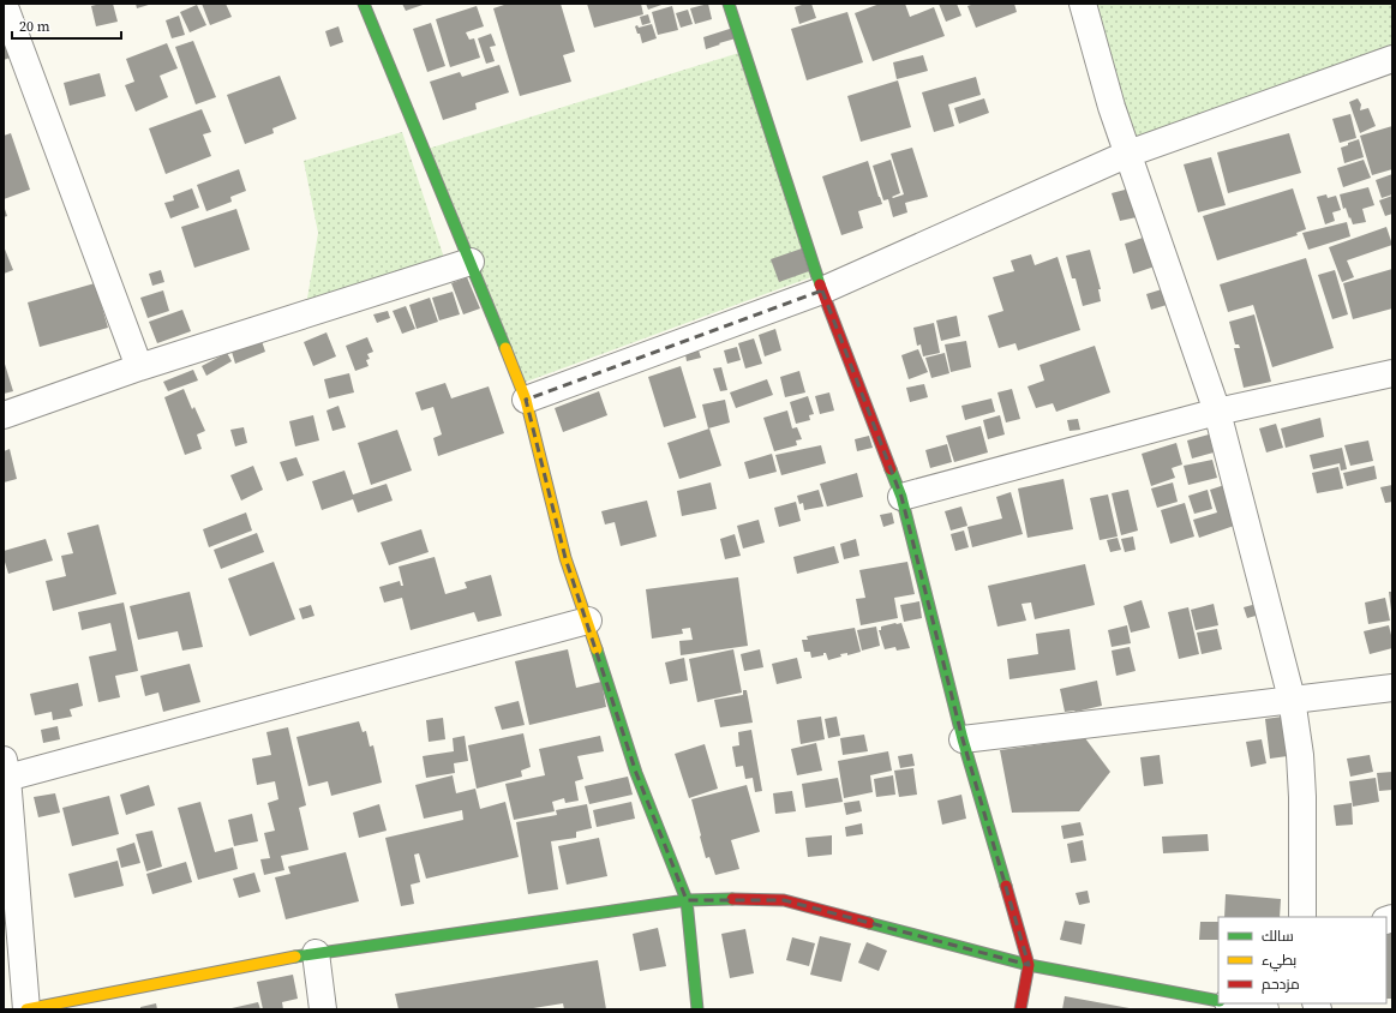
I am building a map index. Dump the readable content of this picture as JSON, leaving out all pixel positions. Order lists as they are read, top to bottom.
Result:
{
  "legend": ["سالك", "بطيء", "مزدحم"],
  "scale_bar": "20 m"
}
